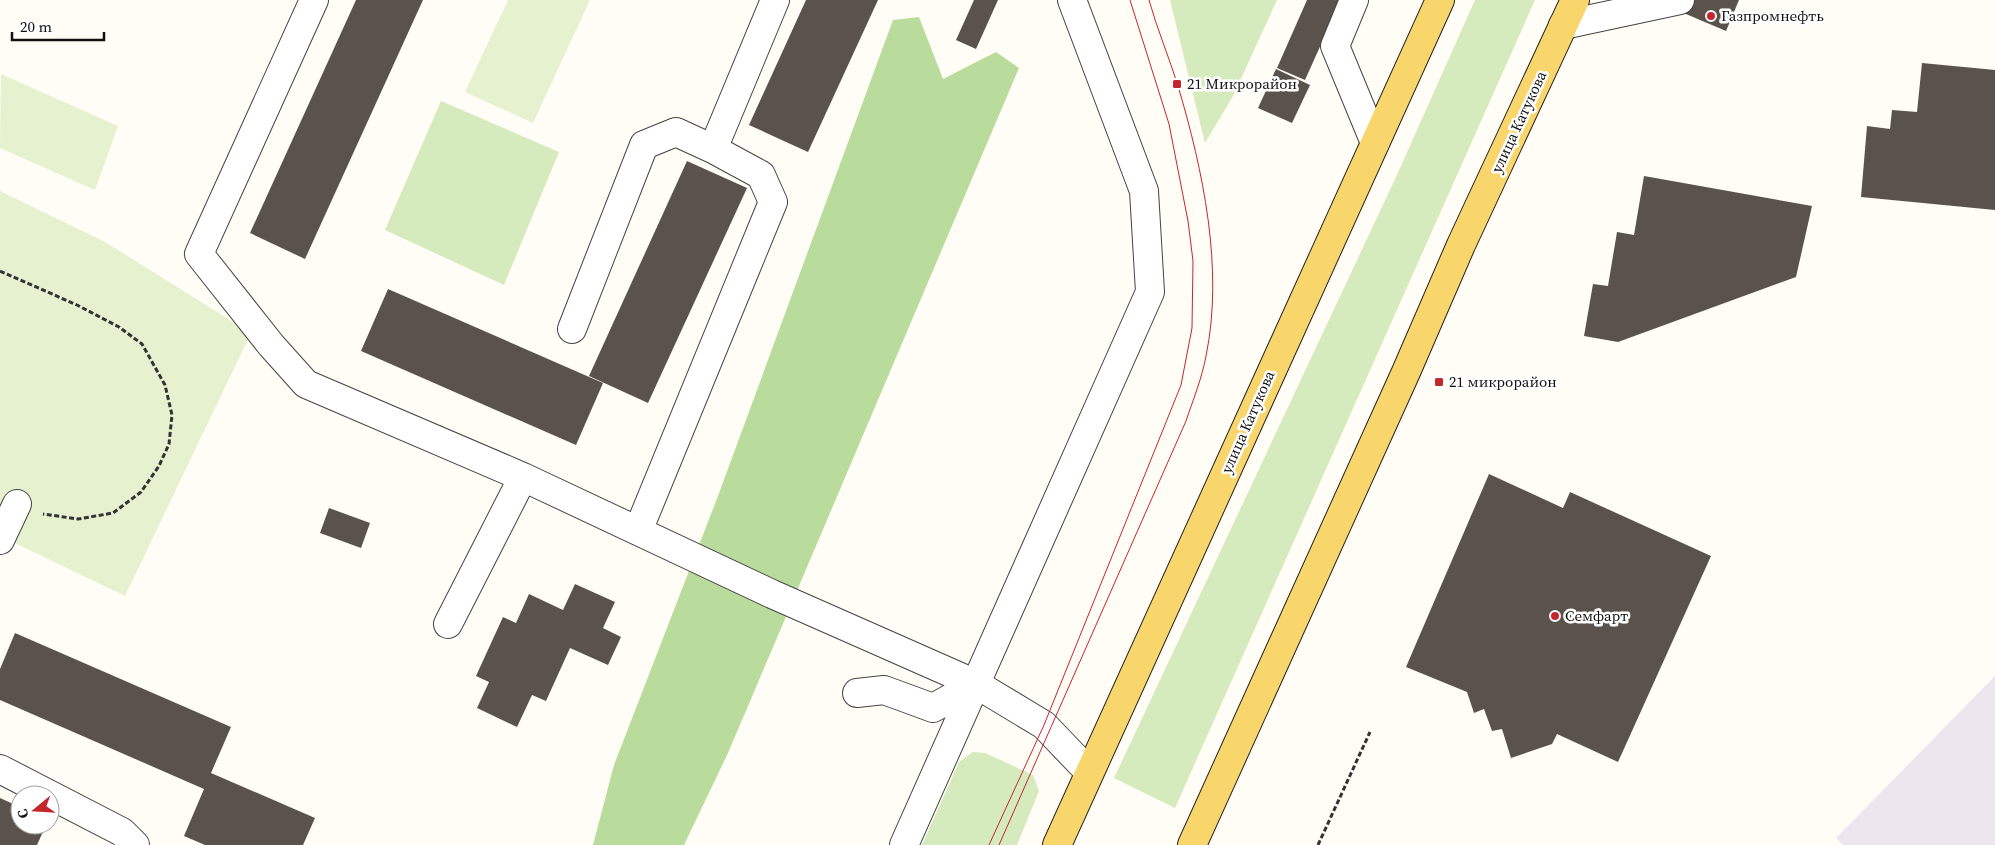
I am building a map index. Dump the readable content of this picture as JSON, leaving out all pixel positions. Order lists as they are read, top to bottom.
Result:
{
  "streets": {
    "main road": ["улица Катукова"]
  },
  "places": {
    "other": ["Газпромнефть", "Семфарт"],
    "transit": ["21 Микрорайон", "21 микрорайон"]
  },
  "scale_bar": "20 m",
  "north": "left"
}
